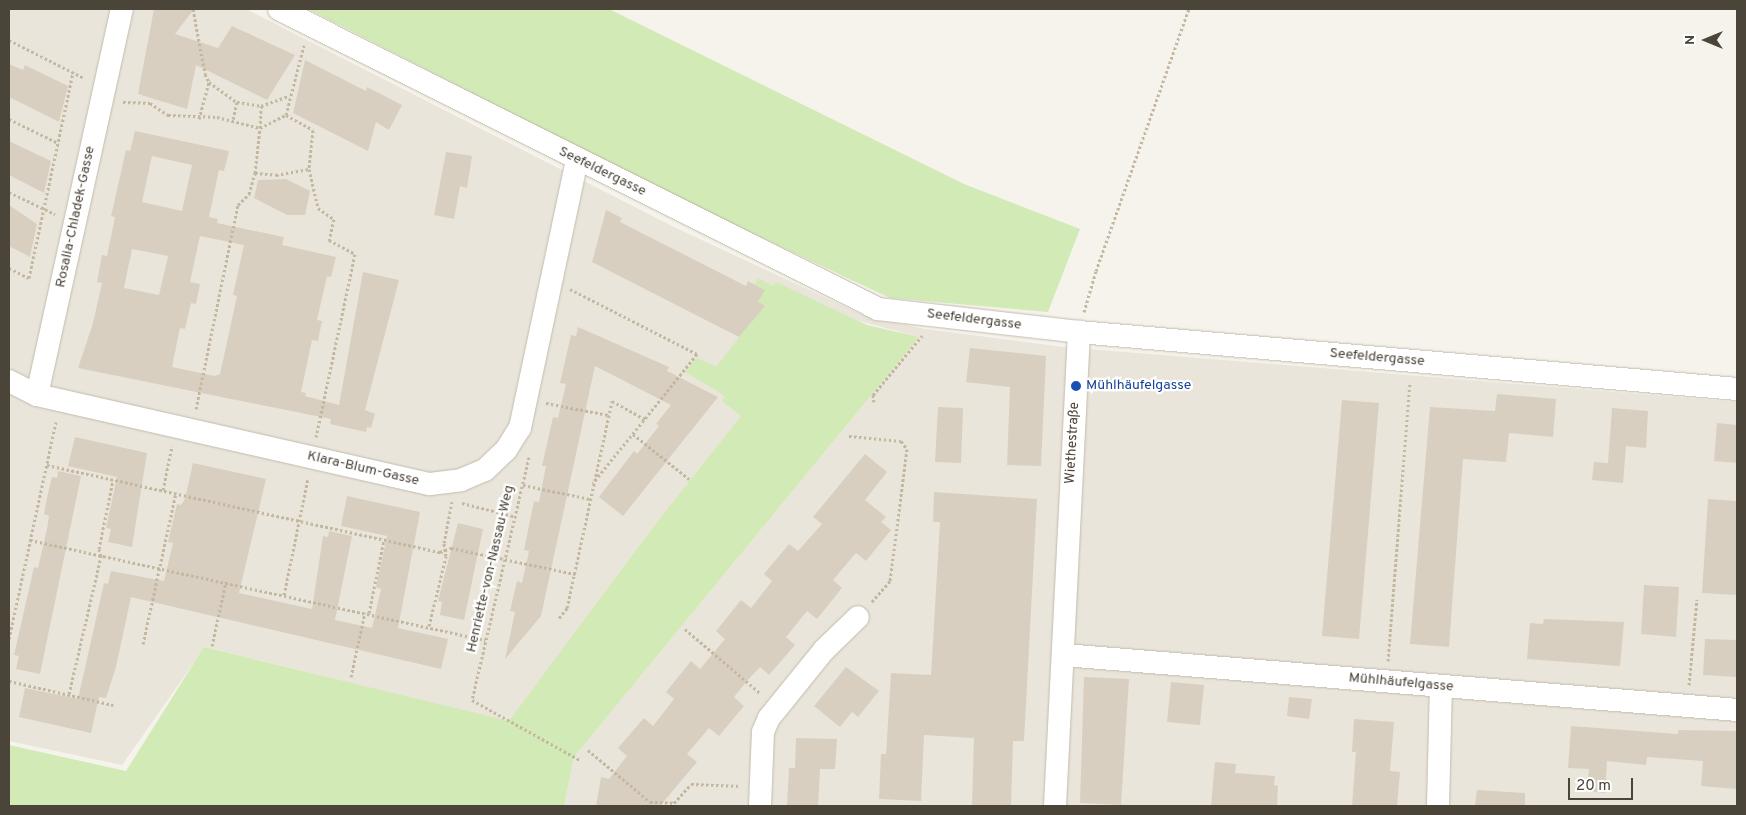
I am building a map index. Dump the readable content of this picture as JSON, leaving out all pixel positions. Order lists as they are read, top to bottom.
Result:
{
  "streets": {
    "street": [
      "Seefeldergasse",
      "Rosalia-Chladek-Gasse",
      "Wiethestraße",
      "Klara-Blum-Gasse",
      "Mühlhäufelgasse"
    ],
    "path": ["Henriette-von-Nassau-Weg"]
  },
  "crossings": [
    ["Seefeldergasse", "Wiethestraße"],
    ["Seefeldergasse", "Klara-Blum-Gasse"],
    ["Rosalia-Chladek-Gasse", "Klara-Blum-Gasse"],
    ["Wiethestraße", "Mühlhäufelgasse"]
  ],
  "places": ["Mühlhäufelgasse"],
  "scale_bar": "20 m",
  "north": "left"
}
